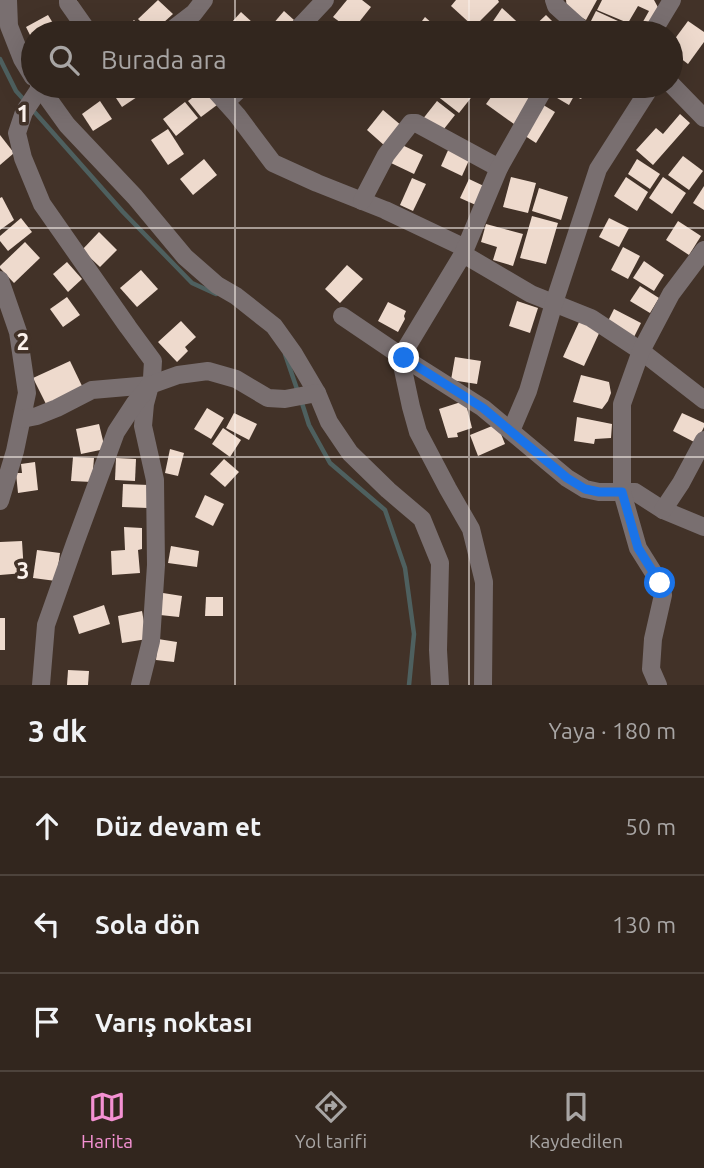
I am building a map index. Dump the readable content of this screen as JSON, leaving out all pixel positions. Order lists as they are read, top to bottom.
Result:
{
  "page": {
    "search": "Burada ara",
    "heading": ["3 dk", "Yaya · 180 m"],
    "list": [
      ["Düz devam et", "50 m"],
      ["Sola dön", "130 m"],
      "Varış noktası"
    ],
    "nav": ["Harita", "Yol tarifi", "Kaydedilen"]
  },
  "grid": {
    "rows": ["1", "2", "3"]
  }
}
